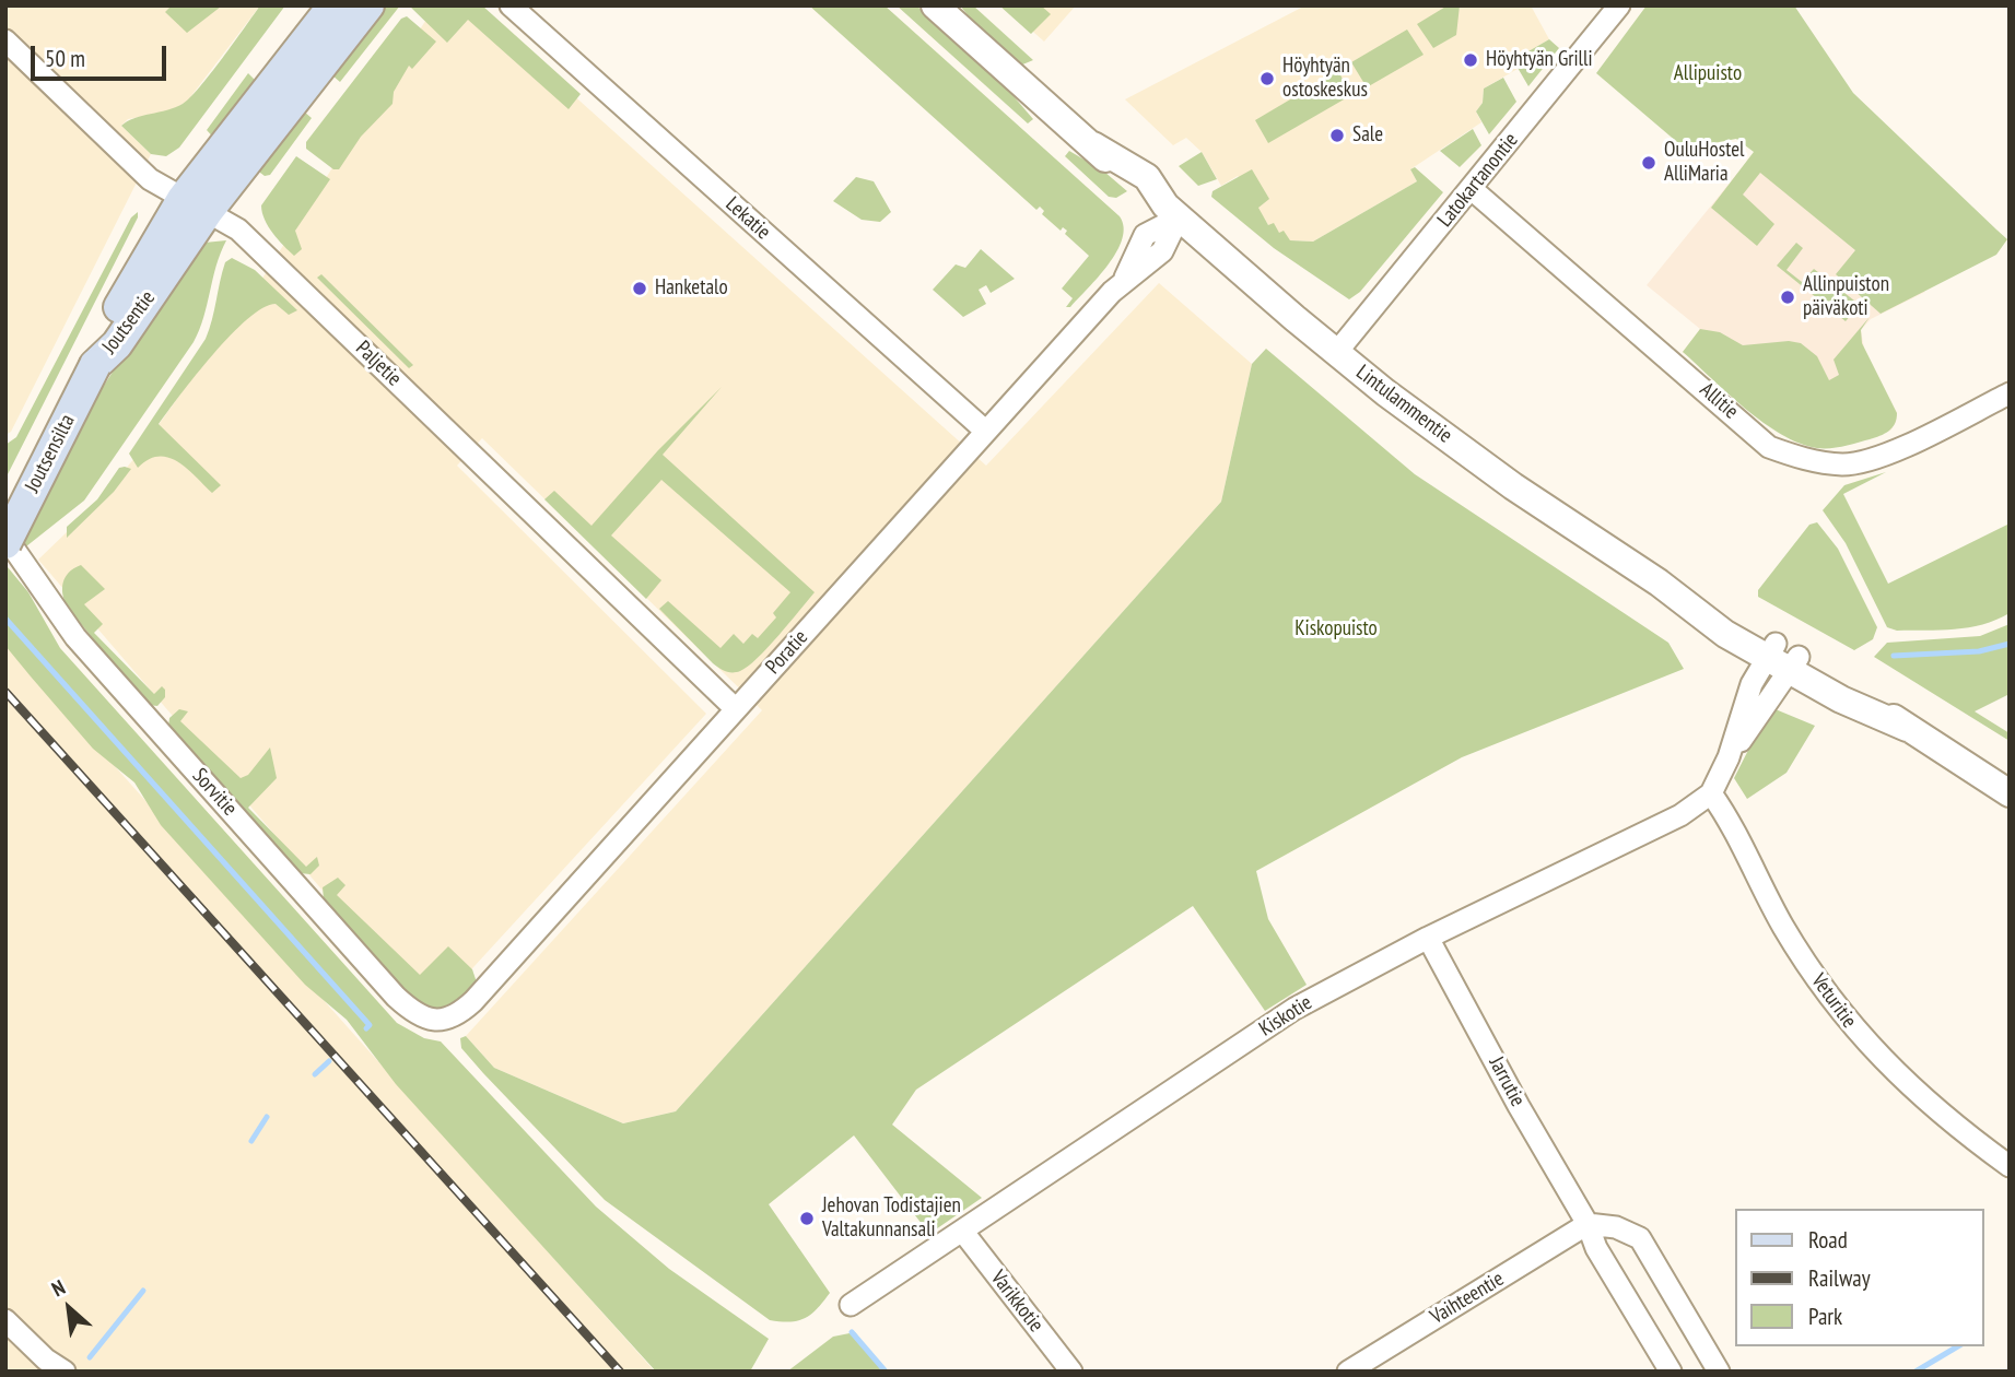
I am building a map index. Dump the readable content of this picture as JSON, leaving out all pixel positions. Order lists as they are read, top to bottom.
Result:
{
  "streets": {
    "main road": ["Joutsentie", "Joutsensilta"],
    "street": [
      "Latokartanontie",
      "Lekatie",
      "Paljetie",
      "Allitie",
      "Lintulammentie",
      "Poratie",
      "Sorvitie",
      "Veturitie",
      "Kiskotie",
      "Jarrutie",
      "Vaihteentie",
      "Varikkotie"
    ]
  },
  "crossings": [
    ["Latokartanontie", "Allitie"],
    ["Latokartanontie", "Lintulammentie"],
    ["Lekatie", "Poratie"],
    ["Joutsentie", "Paljetie"],
    ["Joutsentie", "Joutsensilta"],
    ["Paljetie", "Poratie"],
    ["Lintulammentie", "Poratie"],
    ["Lintulammentie", "Kiskotie"],
    ["Poratie", "Sorvitie"],
    ["Veturitie", "Kiskotie"],
    ["Kiskotie", "Jarrutie"],
    ["Kiskotie", "Varikkotie"],
    ["Jarrutie", "Vaihteentie"]
  ],
  "parks": ["Allipuisto", "Kiskopuisto"],
  "places": [
    "Höyhtyän Grilli",
    "Höyhtyän ostoskeskus",
    "Sale",
    "OuluHostel AlliMaria",
    "Hanketalo",
    "Allinpuiston päiväkoti",
    "Jehovan Todistajien Valtakunnansali"
  ],
  "legend": ["Road", "Railway", "Park"],
  "scale_bar": "50 m",
  "north": "top left"
}
